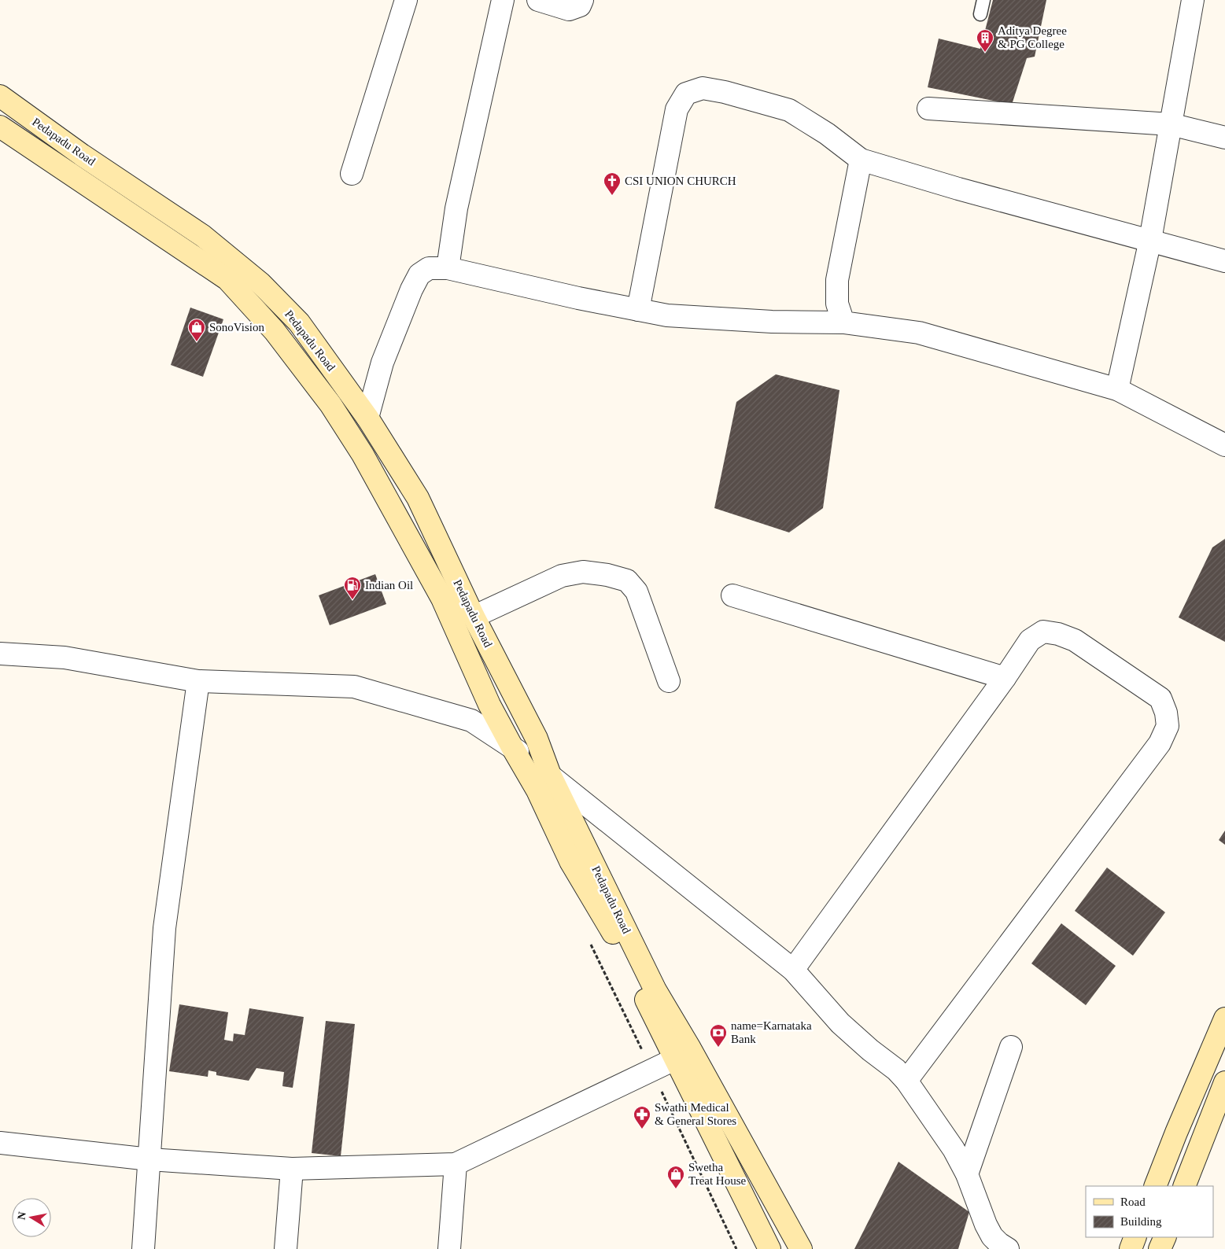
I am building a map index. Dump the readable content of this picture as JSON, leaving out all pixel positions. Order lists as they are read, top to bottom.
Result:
{
  "streets": {
    "main road": ["Pedapadu Road"]
  },
  "places": {
    "building": ["Aditya Degree & PG College"],
    "church": ["CSI UNION CHURCH"],
    "shop": ["SonoVision", "Swetha Treat House"],
    "fuel station": ["Indian Oil"],
    "bank": ["name=Karnataka Bank"],
    "pharmacy": ["Swathi Medical & General Stores"]
  },
  "legend": ["Road", "Building"],
  "north": "left"
}
